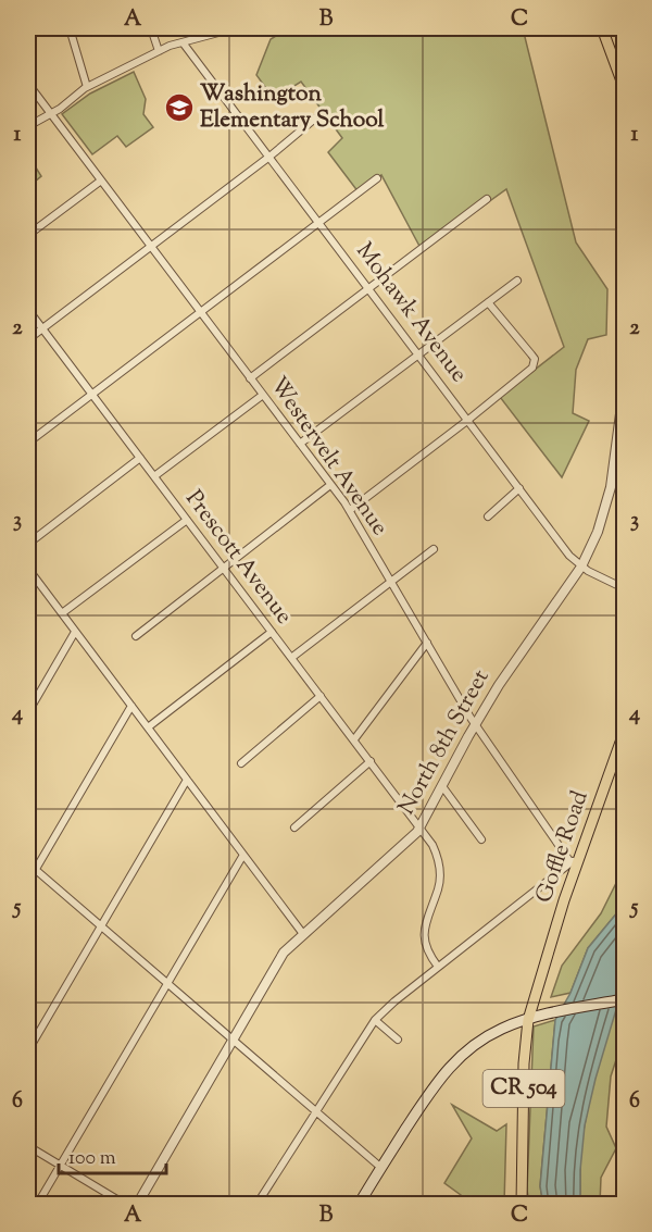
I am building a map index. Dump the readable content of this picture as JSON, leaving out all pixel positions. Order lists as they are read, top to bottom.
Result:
{
  "streets": {
    "main road": ["Goffle Road", "CR 504"],
    "street": [
      "Mohawk Avenue",
      "Westervelt Avenue",
      "Prescott Avenue",
      "North 8th Street"
    ]
  },
  "crossings": [
    ["Mohawk Avenue", "North 8th Street"],
    ["Westervelt Avenue", "North 8th Street"],
    ["Prescott Avenue", "North 8th Street"],
    ["Goffle Road", "CR 504"]
  ],
  "places": {
    "school or university": ["Washington Elementary School"]
  },
  "scale_bar": "100 m",
  "grid": {
    "columns": ["A", "B", "C"],
    "rows": [
      "1",
      "2",
      "3",
      "4",
      "5",
      "6"
    ]
  }
}
